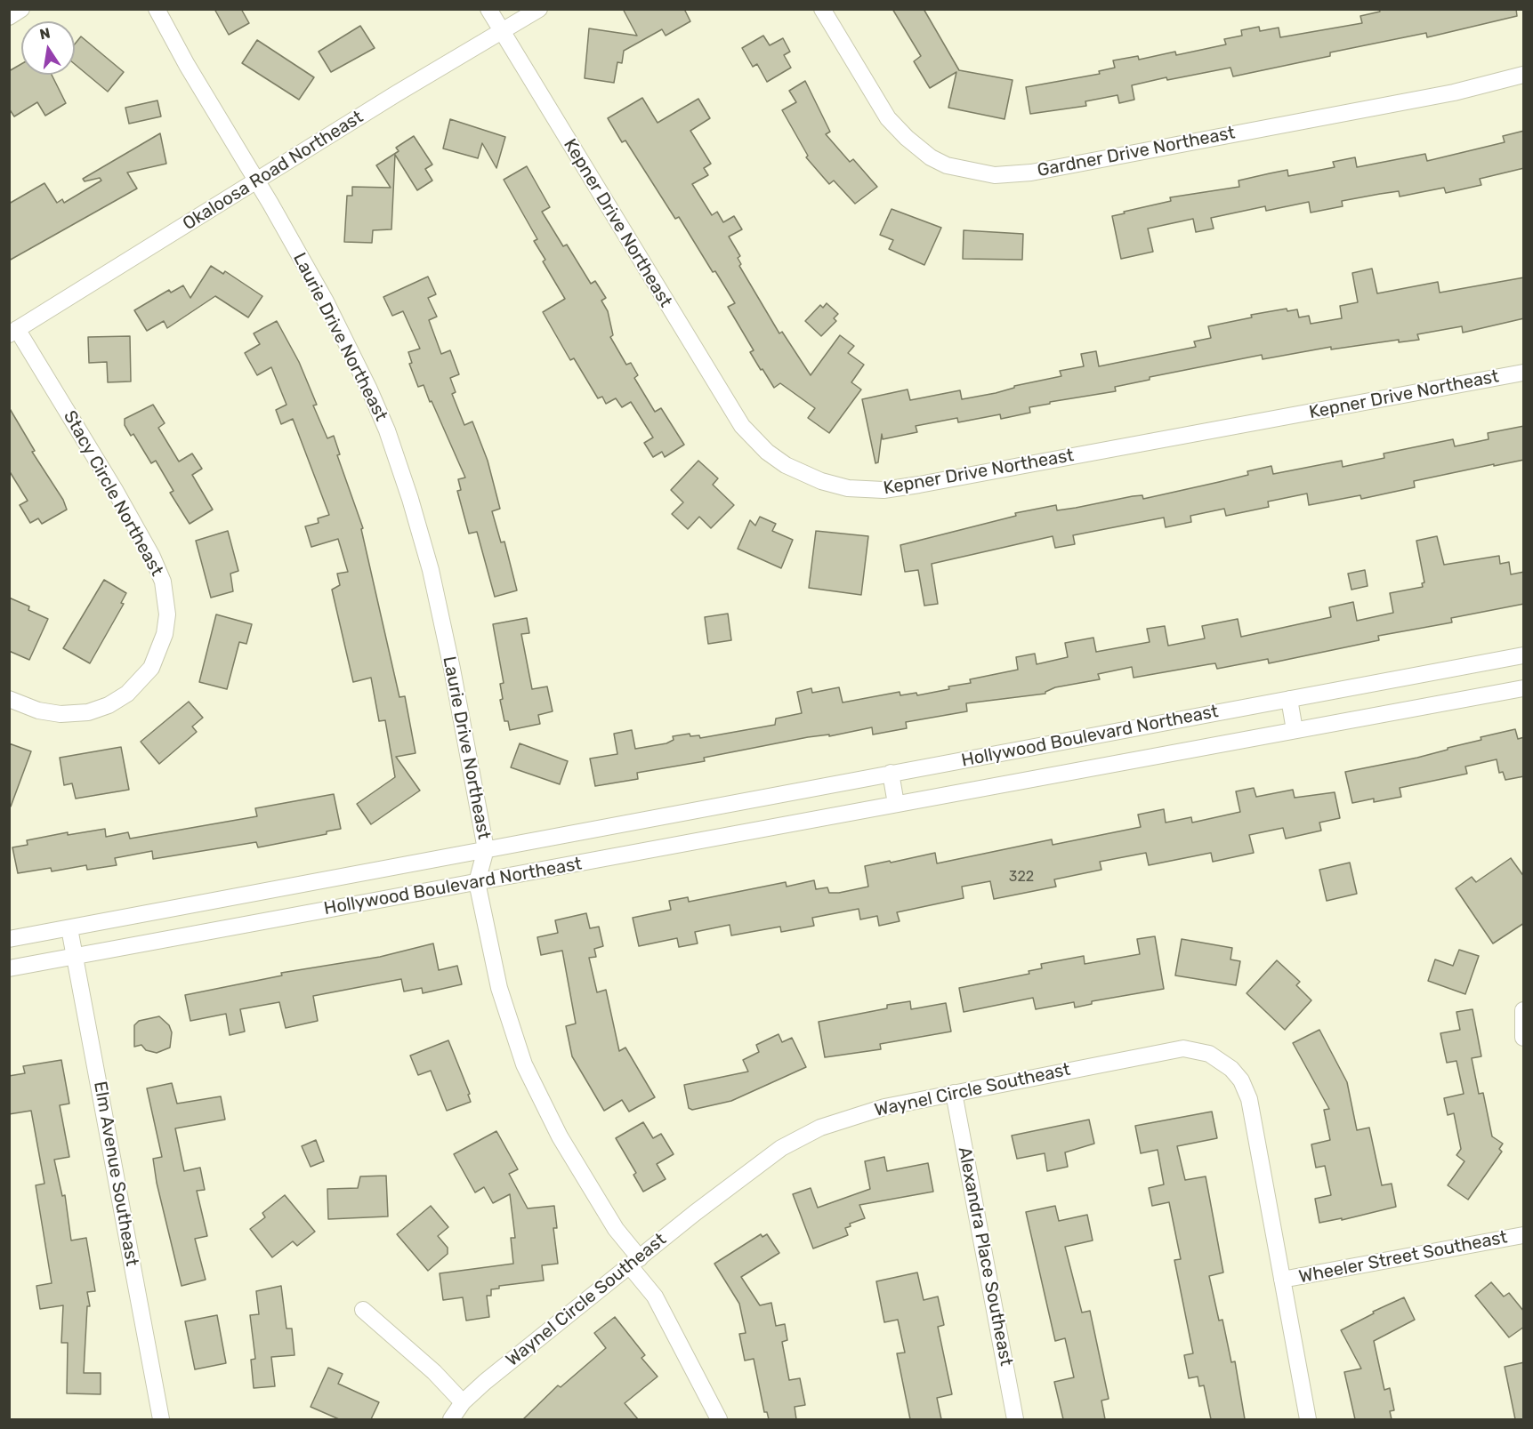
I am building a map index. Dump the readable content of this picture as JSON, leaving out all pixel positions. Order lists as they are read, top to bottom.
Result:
{
  "streets": {
    "street": [
      "Gardner Drive Northeast",
      "Okaloosa Road Northeast",
      "Kepner Drive Northeast",
      "Laurie Drive Northeast",
      "Stacy Circle Northeast",
      "Hollywood Boulevard Northeast",
      "Waynel Circle Southeast",
      "Elm Avenue Southeast",
      "Alexandra Place Southeast",
      "Wheeler Street Southeast"
    ]
  },
  "crossings": [
    ["Okaloosa Road Northeast", "Kepner Drive Northeast"],
    ["Okaloosa Road Northeast", "Laurie Drive Northeast"],
    ["Okaloosa Road Northeast", "Stacy Circle Northeast"],
    ["Laurie Drive Northeast", "Hollywood Boulevard Northeast"],
    ["Hollywood Boulevard Northeast", "Elm Avenue Southeast"],
    ["Waynel Circle Southeast", "Alexandra Place Southeast"],
    ["Waynel Circle Southeast", "Wheeler Street Southeast"]
  ],
  "house_numbers": ["322"],
  "north": "top"
}
